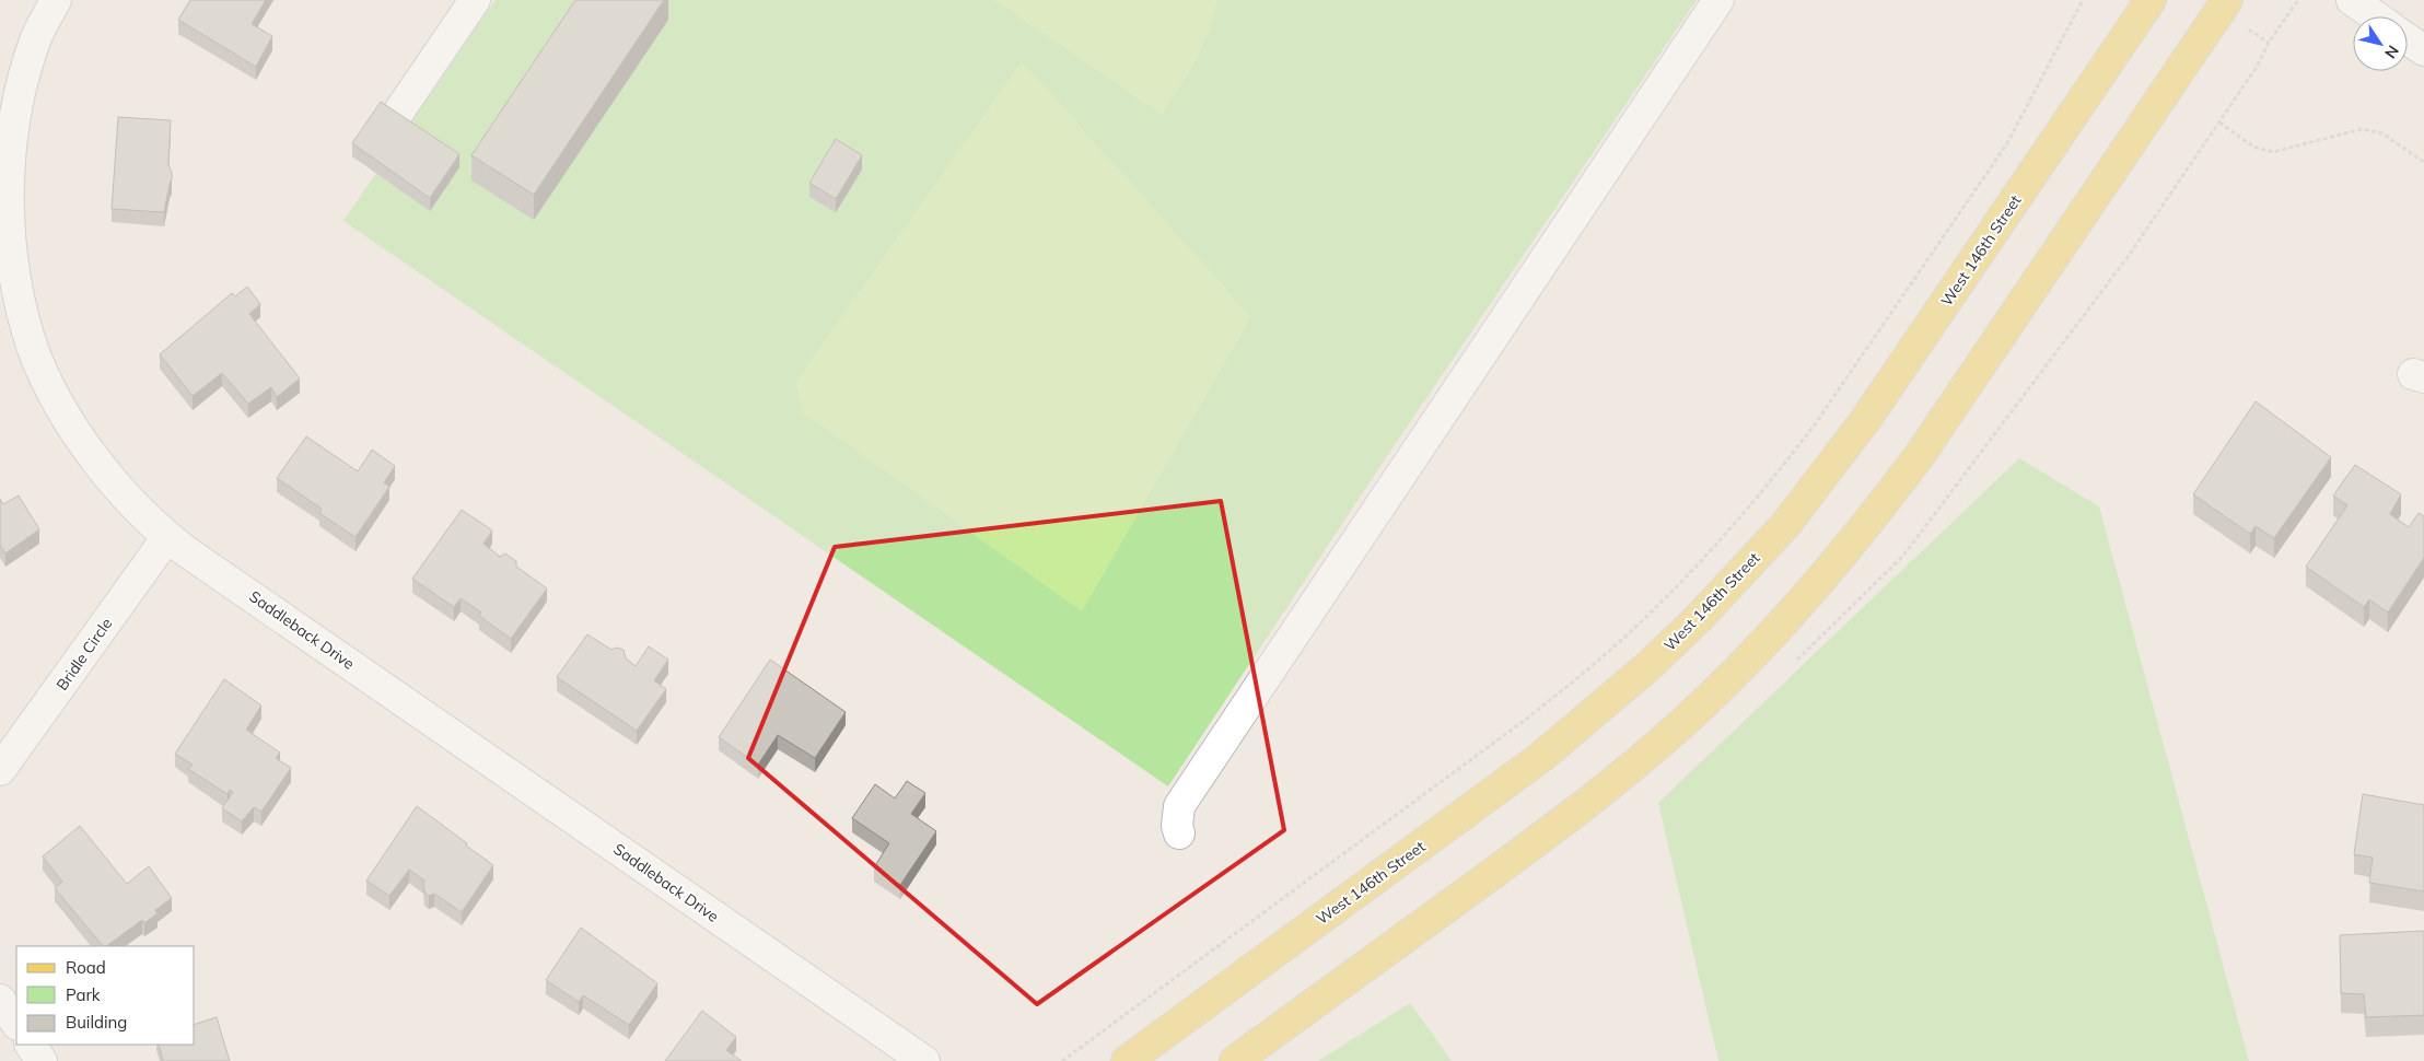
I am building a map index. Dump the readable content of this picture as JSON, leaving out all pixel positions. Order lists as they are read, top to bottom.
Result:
{
  "streets": {
    "main road": ["West 146th Street"],
    "street": ["Saddleback Drive", "Bridle Circle"]
  },
  "crossings": [
    ["Saddleback Drive", "Bridle Circle"]
  ],
  "legend": ["Road", "Park", "Building"],
  "north": "bottom right"
}
